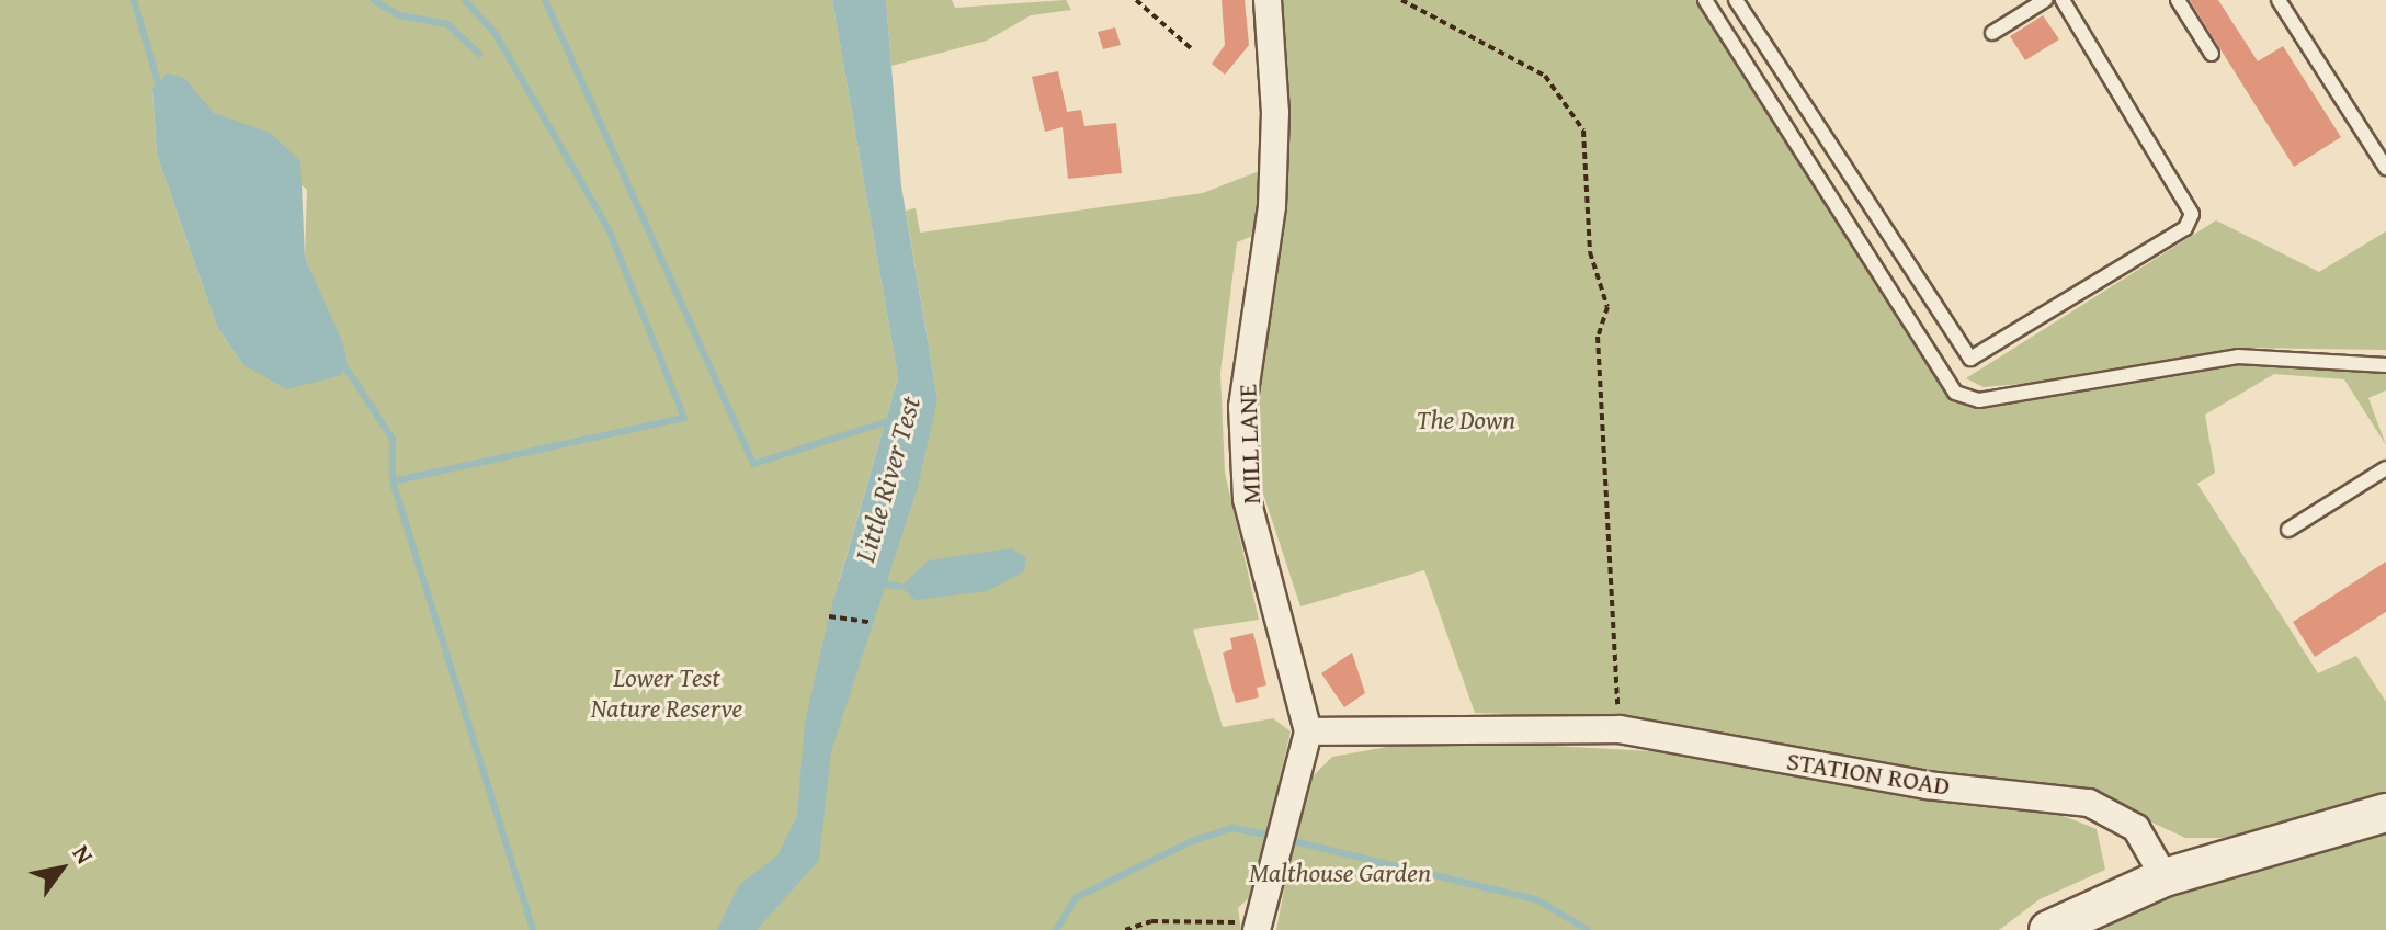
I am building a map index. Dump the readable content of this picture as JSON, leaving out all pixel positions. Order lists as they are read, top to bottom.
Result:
{
  "streets": {
    "street": ["MILL LANE", "STATION ROAD"]
  },
  "crossings": [
    ["MILL LANE", "STATION ROAD"]
  ],
  "water": ["Little River Test"],
  "parks": ["The Down", "Lower Test Nature Reserve", "Malthouse Garden"],
  "north": "top right"
}
